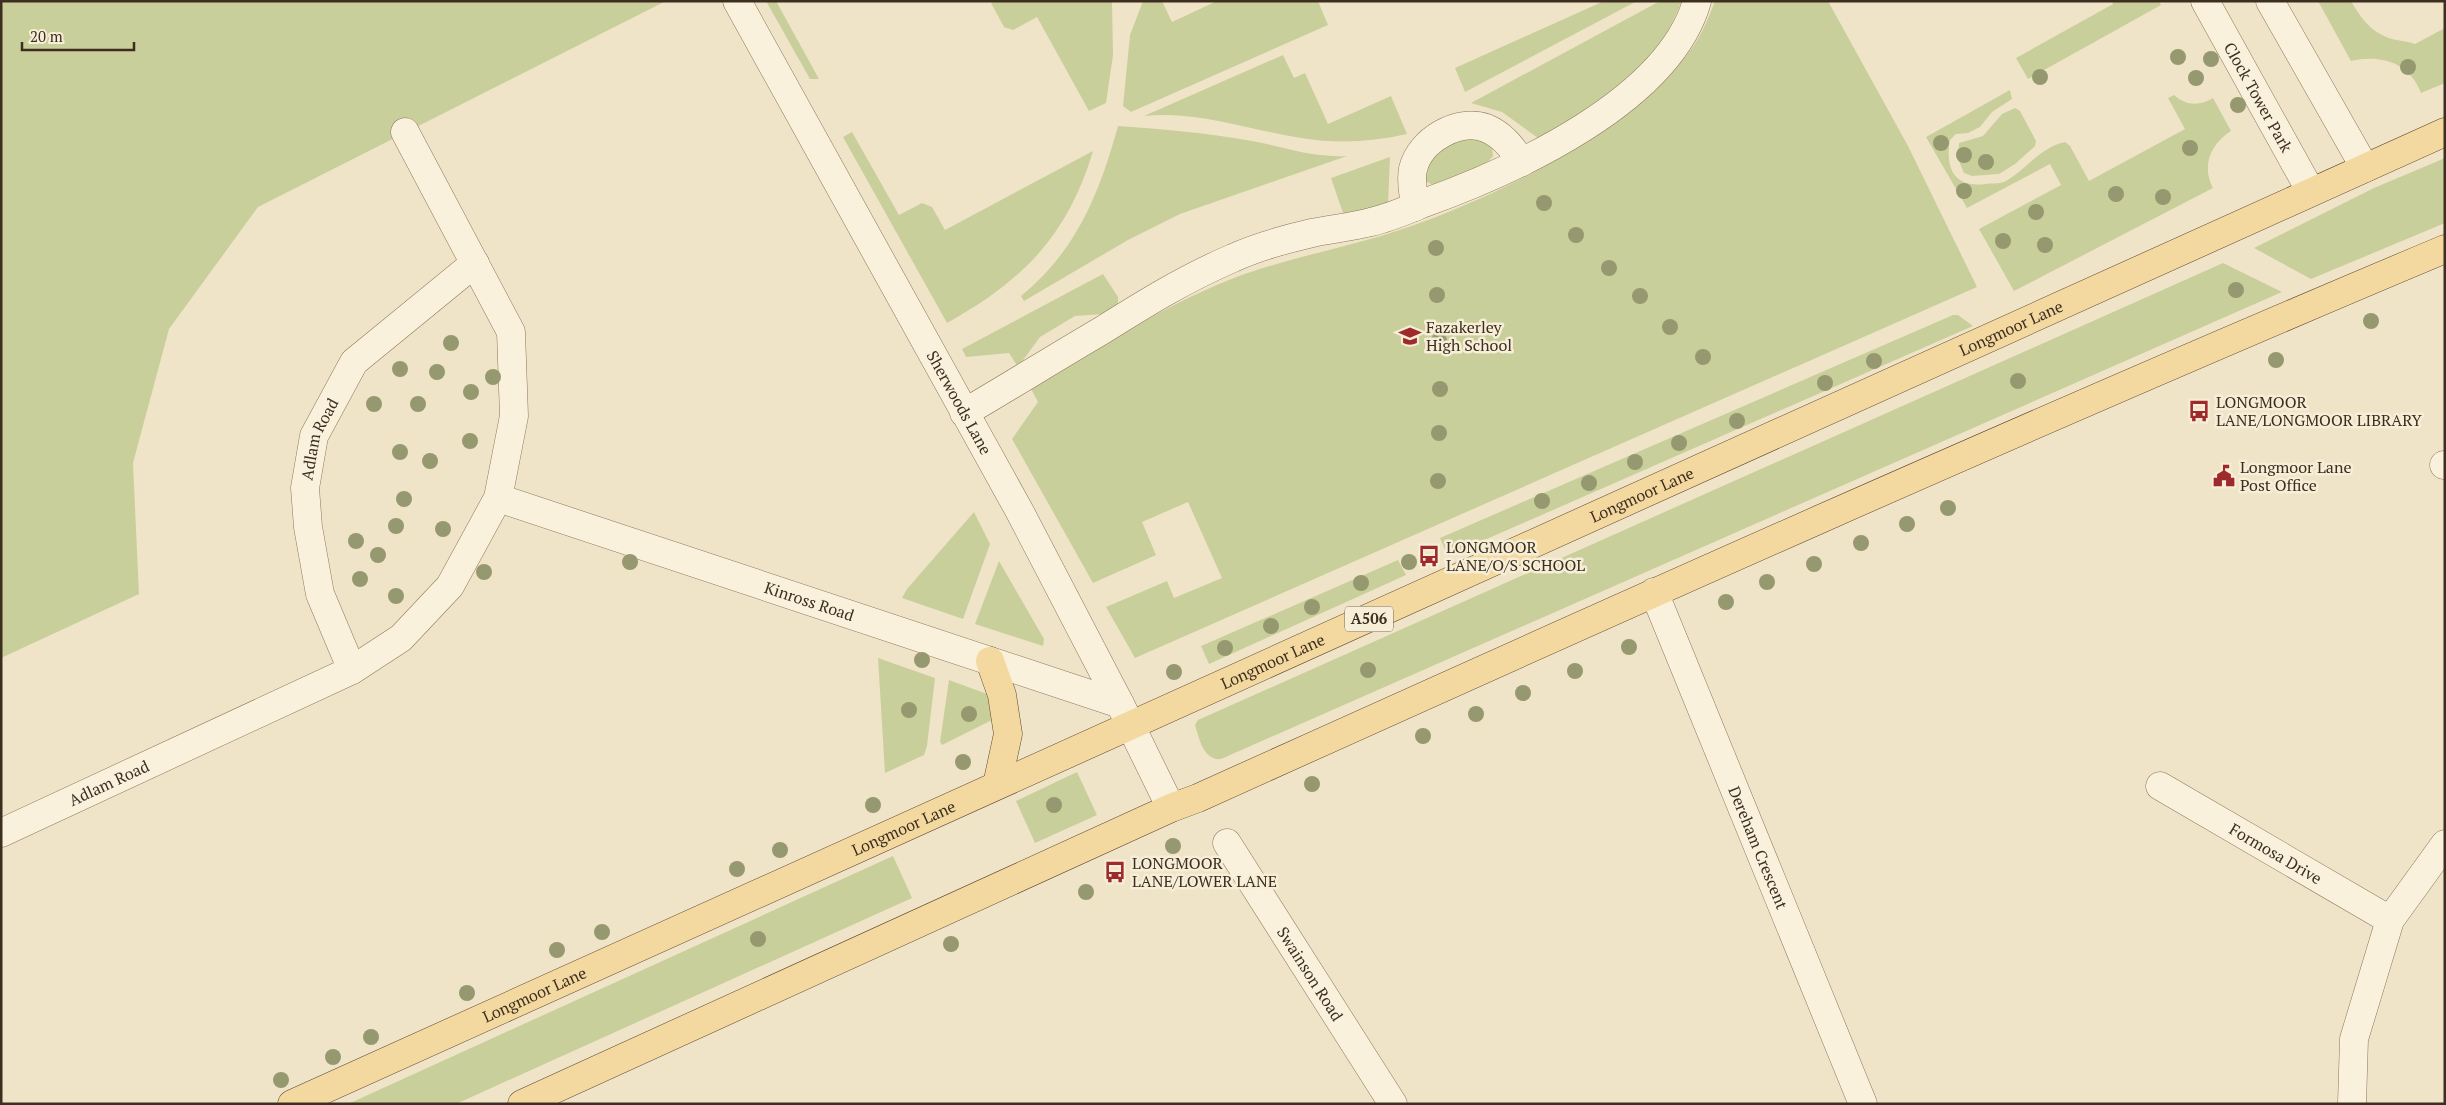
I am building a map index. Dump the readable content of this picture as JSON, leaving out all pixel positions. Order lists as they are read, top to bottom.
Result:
{
  "streets": {
    "main road": ["Longmoor Lane", "A506"],
    "street": [
      "Clock Tower Park",
      "Sherwoods Lane",
      "Adlam Road",
      "Kinross Road",
      "Dereham Crescent",
      "Formosa Drive",
      "Swainson Road"
    ]
  },
  "crossings": [
    ["Clock Tower Park", "Longmoor Lane"],
    ["Longmoor Lane", "Sherwoods Lane"],
    ["Longmoor Lane", "Kinross Road"],
    ["Sherwoods Lane", "Kinross Road"],
    ["Adlam Road", "Kinross Road"]
  ],
  "places": {
    "school or university": ["Fazakerley High School"],
    "bus stop": ["LONGMOOR LANE/LONGMOOR LIBRARY", "LONGMOOR LANE/O/S SCHOOL", "LONGMOOR LANE/LOWER LANE"],
    "public building": ["Longmoor Lane Post Office"]
  },
  "scale_bar": "20 m"
}
